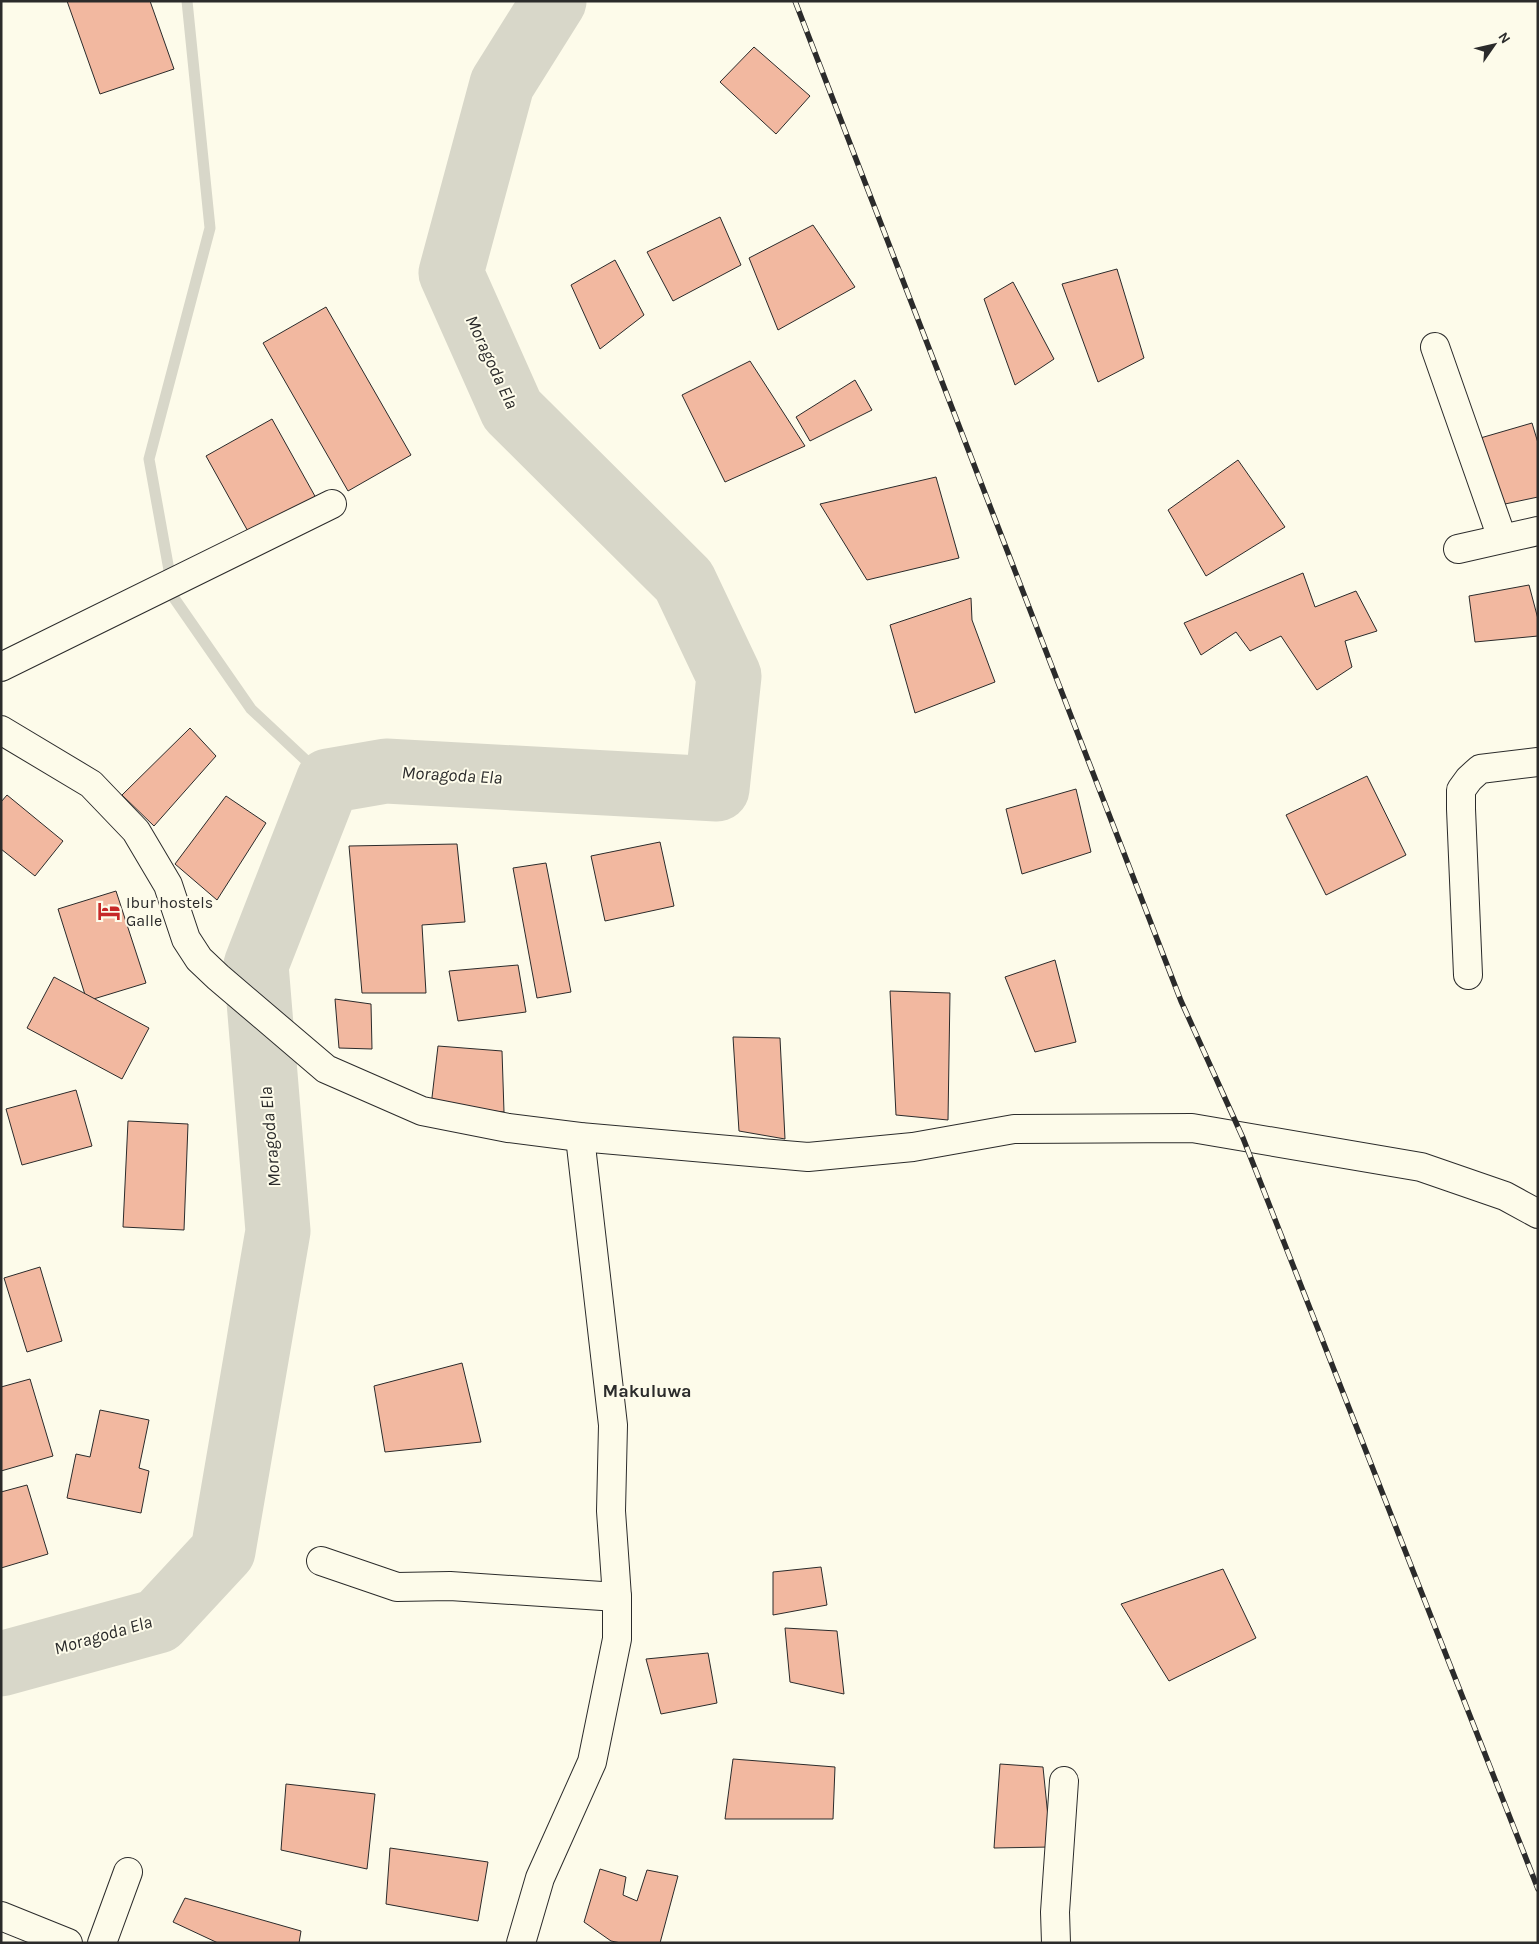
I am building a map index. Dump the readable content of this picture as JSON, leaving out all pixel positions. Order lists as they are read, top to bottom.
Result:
{
  "districts": ["Makuluwa"],
  "water": ["Moragoda Ela"],
  "places": {
    "hotel": ["Ibur hostels Galle"]
  },
  "north": "top right"
}
